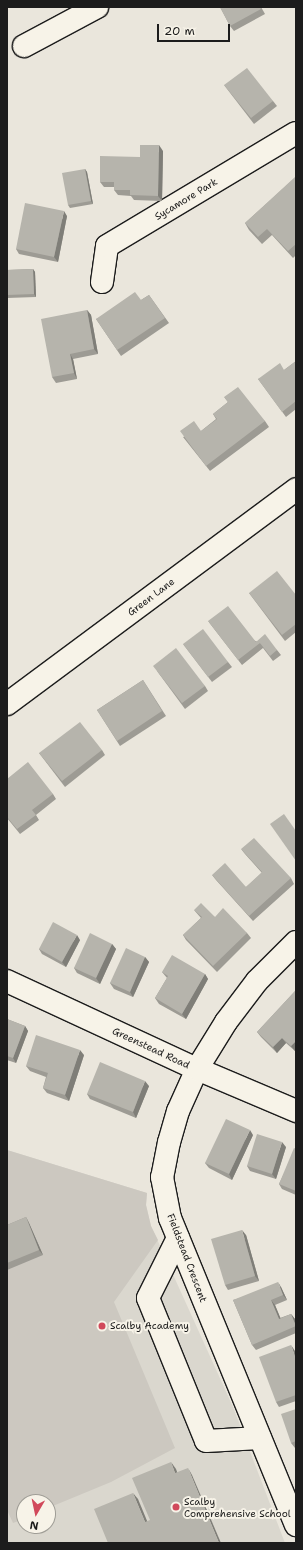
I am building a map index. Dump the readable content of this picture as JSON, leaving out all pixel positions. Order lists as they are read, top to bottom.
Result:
{
  "streets": {
    "street": [
      "Sycamore Park",
      "Green Lane",
      "Greenstead Road",
      "Fieldstead Crescent"
    ]
  },
  "crossings": [
    ["Greenstead Road", "Fieldstead Crescent"]
  ],
  "places": ["Scalby Academy", "Scalby Comprehensive School"],
  "scale_bar": "20 m",
  "north": "bottom"
}
